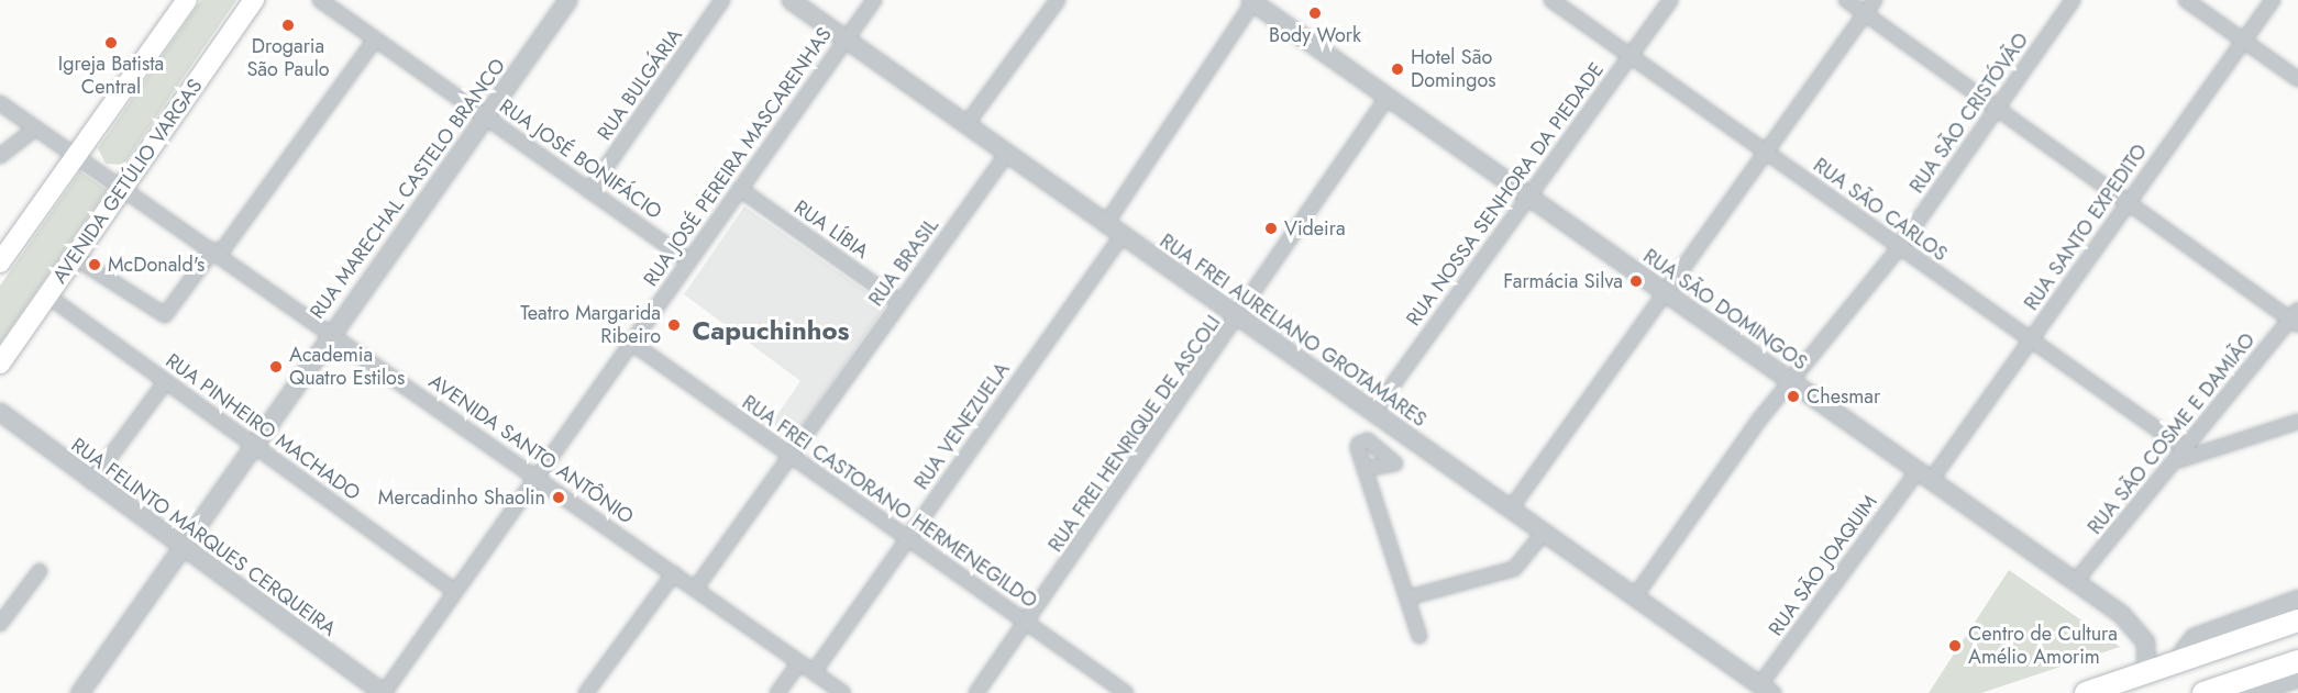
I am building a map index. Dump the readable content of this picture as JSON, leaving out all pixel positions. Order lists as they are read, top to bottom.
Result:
{
  "streets": {
    "main road": ["AVENIDA GETÚLIO VARGAS"],
    "street": [
      "RUA BULGÁRIA",
      "RUA SÃO CRISTÓVÃO",
      "RUA JOSÉ PEREIRA MASCARENHAS",
      "RUA JOSÉ BONIFÁCIO",
      "RUA MARECHAL CASTELO BRANCO",
      "RUA NOSSA SENHORA DA PIEDADE",
      "RUA SÃO CARLOS",
      "RUA SANTO EXPEDITO",
      "RUA LÍBIA",
      "RUA BRASIL",
      "RUA SÃO DOMINGOS",
      "RUA FREI AURELIANO GROTAMARES",
      "RUA VENEZUELA",
      "RUA PINHEIRO MACHADO",
      "RUA FREI HENRIQUE DE ASCOLI",
      "RUA SÃO COSME E DAMIÃO",
      "AVENIDA SANTO ANTÔNIO",
      "RUA FREI CASTORANO HERMENEGILDO",
      "RUA FELINTO MARQUES CERQUEIRA",
      "RUA SÃO JOAQUIM"
    ]
  },
  "crossings": [
    ["RUA BULGÁRIA", "RUA JOSÉ BONIFÁCIO"],
    ["RUA SÃO CRISTÓVÃO", "RUA SÃO CARLOS"],
    ["RUA SÃO CRISTÓVÃO", "RUA SÃO DOMINGOS"],
    ["RUA SÃO CRISTÓVÃO", "RUA FREI AURELIANO GROTAMARES"],
    ["RUA JOSÉ PEREIRA MASCARENHAS", "RUA JOSÉ BONIFÁCIO"],
    ["RUA JOSÉ PEREIRA MASCARENHAS", "RUA LÍBIA"],
    ["RUA JOSÉ PEREIRA MASCARENHAS", "RUA FREI AURELIANO GROTAMARES"],
    ["RUA JOSÉ PEREIRA MASCARENHAS", "RUA PINHEIRO MACHADO"],
    ["RUA JOSÉ PEREIRA MASCARENHAS", "AVENIDA SANTO ANTÔNIO"],
    ["RUA JOSÉ PEREIRA MASCARENHAS", "RUA FREI CASTORANO HERMENEGILDO"],
    ["RUA JOSÉ PEREIRA MASCARENHAS", "RUA FELINTO MARQUES CERQUEIRA"],
    ["RUA JOSÉ BONIFÁCIO", "RUA MARECHAL CASTELO BRANCO"],
    ["AVENIDA GETÚLIO VARGAS", "RUA PINHEIRO MACHADO"],
    ["AVENIDA GETÚLIO VARGAS", "AVENIDA SANTO ANTÔNIO"],
    ["RUA MARECHAL CASTELO BRANCO", "RUA PINHEIRO MACHADO"],
    ["RUA MARECHAL CASTELO BRANCO", "AVENIDA SANTO ANTÔNIO"],
    ["RUA MARECHAL CASTELO BRANCO", "RUA FELINTO MARQUES CERQUEIRA"],
    ["RUA NOSSA SENHORA DA PIEDADE", "RUA SÃO CARLOS"],
    ["RUA NOSSA SENHORA DA PIEDADE", "RUA SÃO DOMINGOS"],
    ["RUA NOSSA SENHORA DA PIEDADE", "RUA FREI AURELIANO GROTAMARES"],
    ["RUA SÃO CARLOS", "RUA SANTO EXPEDITO"],
    ["RUA SÃO CARLOS", "RUA SÃO COSME E DAMIÃO"],
    ["RUA SANTO EXPEDITO", "RUA SÃO DOMINGOS"],
    ["RUA SANTO EXPEDITO", "RUA SÃO JOAQUIM"],
    ["RUA LÍBIA", "RUA BRASIL"],
    ["RUA BRASIL", "RUA FREI AURELIANO GROTAMARES"],
    ["RUA BRASIL", "AVENIDA SANTO ANTÔNIO"],
    ["RUA BRASIL", "RUA FREI CASTORANO HERMENEGILDO"],
    ["RUA SÃO DOMINGOS", "RUA FREI HENRIQUE DE ASCOLI"],
    ["RUA SÃO DOMINGOS", "RUA SÃO COSME E DAMIÃO"],
    ["RUA SÃO DOMINGOS", "RUA SÃO JOAQUIM"],
    ["RUA FREI AURELIANO GROTAMARES", "RUA VENEZUELA"],
    ["RUA FREI AURELIANO GROTAMARES", "RUA FREI HENRIQUE DE ASCOLI"],
    ["RUA FREI AURELIANO GROTAMARES", "RUA SÃO JOAQUIM"],
    ["RUA VENEZUELA", "AVENIDA SANTO ANTÔNIO"],
    ["RUA VENEZUELA", "RUA FREI CASTORANO HERMENEGILDO"],
    ["RUA FREI HENRIQUE DE ASCOLI", "RUA FREI CASTORANO HERMENEGILDO"]
  ],
  "districts": ["Capuchinhos"],
  "places": [
    "Body Work",
    "Drogaria São Paulo",
    "Igreja Batista Central",
    "Hotel São Domingos",
    "Videira",
    "McDonald's",
    "Farmácia Silva",
    "Teatro Margarida Ribeiro",
    "Academia Quatro Estilos",
    "Chesmar",
    "Mercadinho Shaolin",
    "Centro de Cultura Amélio Amorim"
  ]
}
